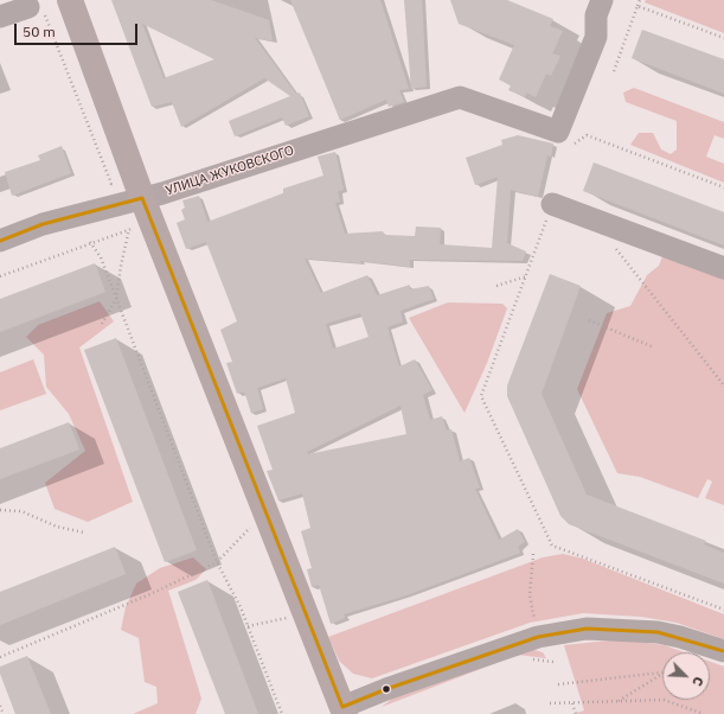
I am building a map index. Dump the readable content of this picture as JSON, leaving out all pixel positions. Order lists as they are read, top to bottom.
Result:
{
  "streets": {
    "street": ["УЛИЦА ЖУКОВСКОГО"]
  },
  "scale_bar": "50 m",
  "north": "bottom right"
}
